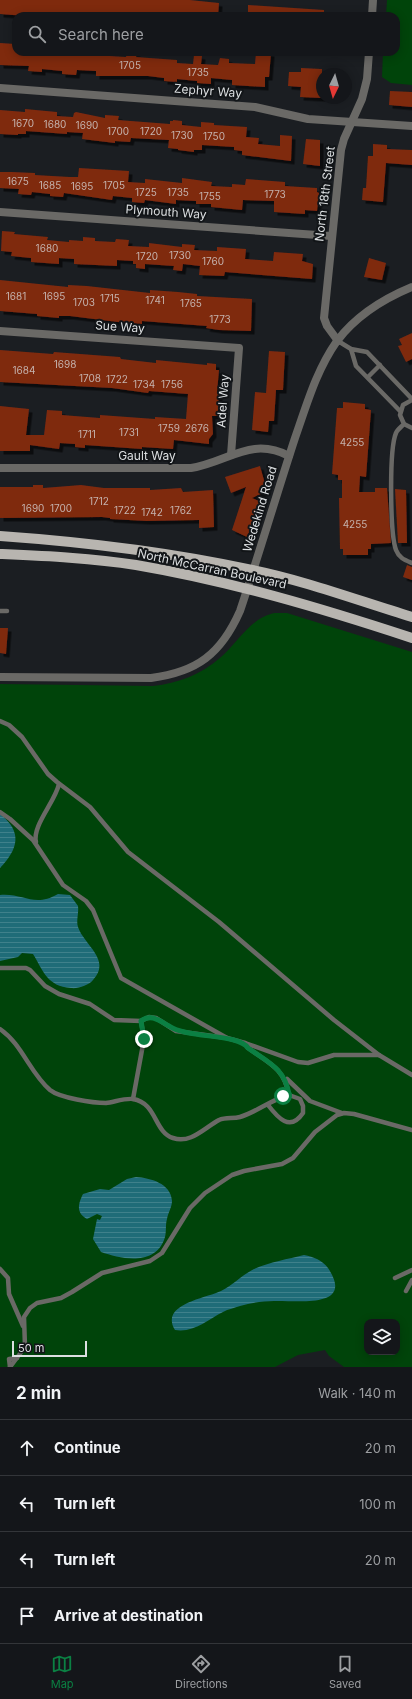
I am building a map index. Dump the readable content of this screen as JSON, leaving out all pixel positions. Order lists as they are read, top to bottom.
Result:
{
  "streets": {
    "main road": ["North McCarran Boulevard"],
    "street": [
      "Zephyr Way",
      "North 18th Street",
      "Plymouth Way",
      "Sue Way",
      "Adel Way",
      "Gault Way",
      "Wedekind Road"
    ]
  },
  "crossings": [
    ["Zephyr Way", "North 18th Street"],
    ["North 18th Street", "Plymouth Way"],
    ["North 18th Street", "Wedekind Road"],
    ["Sue Way", "Adel Way"],
    ["Adel Way", "Gault Way"],
    ["Gault Way", "Wedekind Road"],
    ["Wedekind Road", "North McCarran Boulevard"]
  ],
  "house_numbers": [
    "1705",
    "1735",
    "1670",
    "1680",
    "1690",
    "1700",
    "1720",
    "1730",
    "1750",
    "1675",
    "1685",
    "1705",
    "1695",
    "1725",
    "1735",
    "1773",
    "1755",
    "1680",
    "1730",
    "1720",
    "1760",
    "1681",
    "1695",
    "1715",
    "1741",
    "1703",
    "1765",
    "1773",
    "1698",
    "1684",
    "1708",
    "1722",
    "1734",
    "1756",
    "1759",
    "2676",
    "1731",
    "1711",
    "4255",
    "1712",
    "1690",
    "1700",
    "1722",
    "1762",
    "1742",
    "4255"
  ],
  "scale_bar": "50 m",
  "north": "bottom",
  "page": {
    "search": "Search here",
    "scale": "50 m",
    "heading": ["2 min", "Walk · 140 m"],
    "list": [
      ["Continue", "20 m"],
      ["Turn left", "100 m"],
      ["Turn left", "20 m"],
      "Arrive at destination"
    ],
    "nav": ["Map", "Directions", "Saved"]
  }
}
